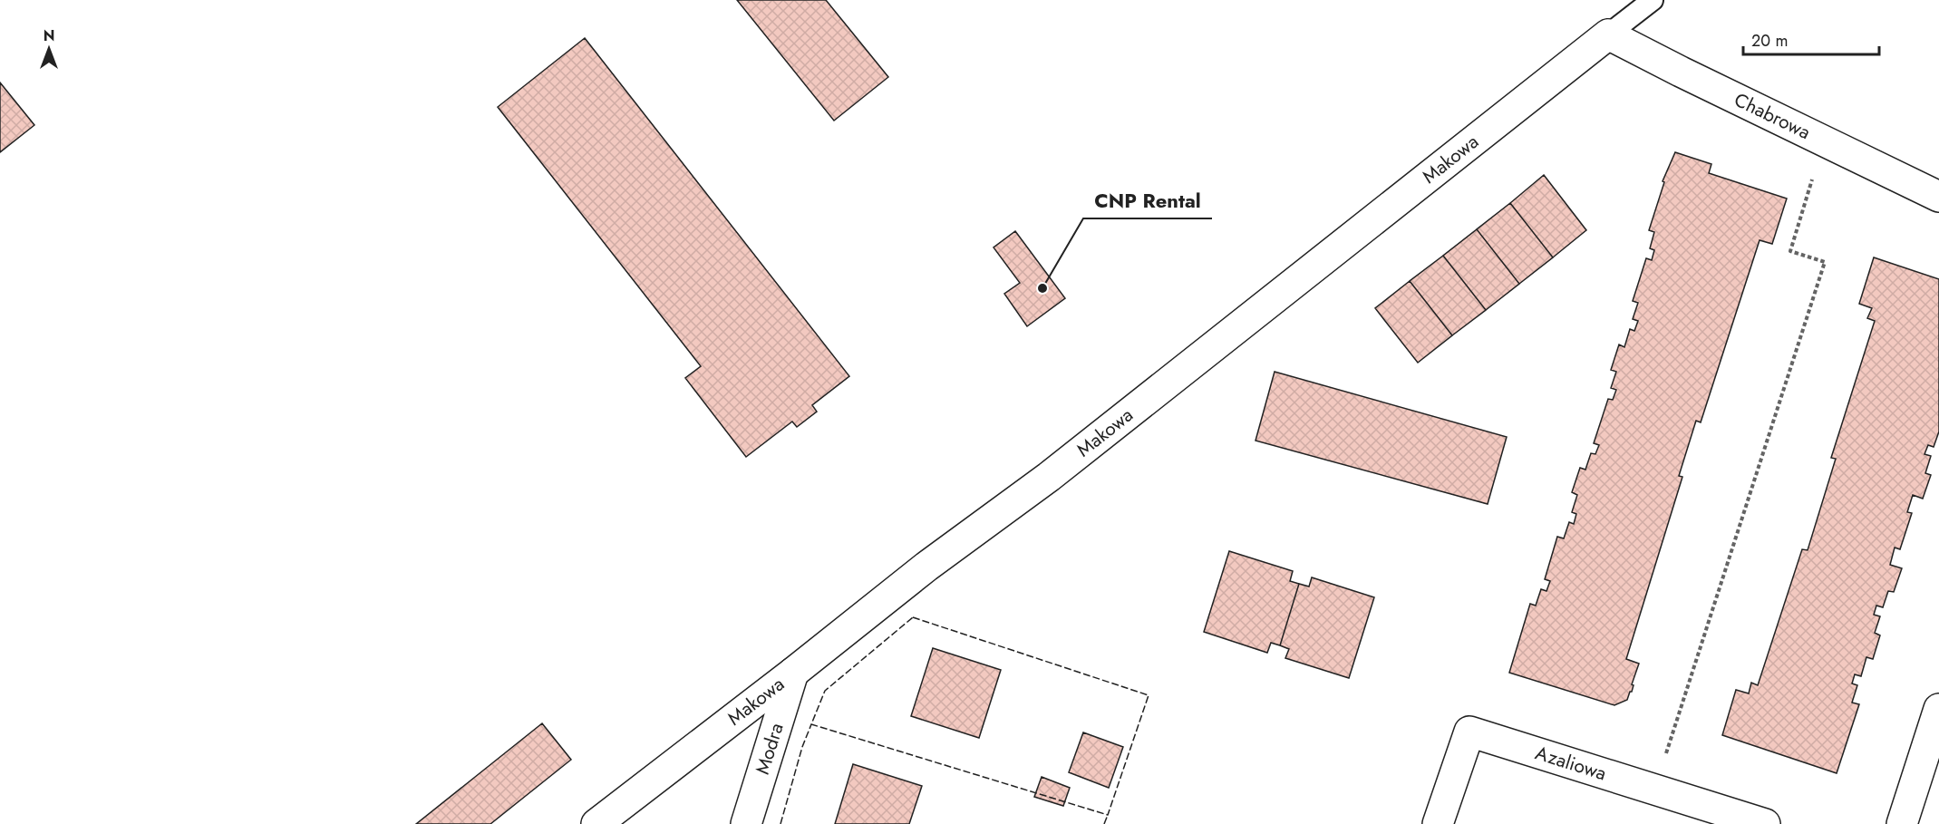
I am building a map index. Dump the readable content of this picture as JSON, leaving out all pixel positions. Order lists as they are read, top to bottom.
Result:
{
  "streets": {
    "street": [
      "Chabrowa",
      "Makowa",
      "Modra",
      "Azaliowa"
    ]
  },
  "crossings": [
    ["Chabrowa", "Makowa"],
    ["Makowa", "Modra"]
  ],
  "places": ["CNP Rental"],
  "scale_bar": "20 m",
  "north": "top"
}
